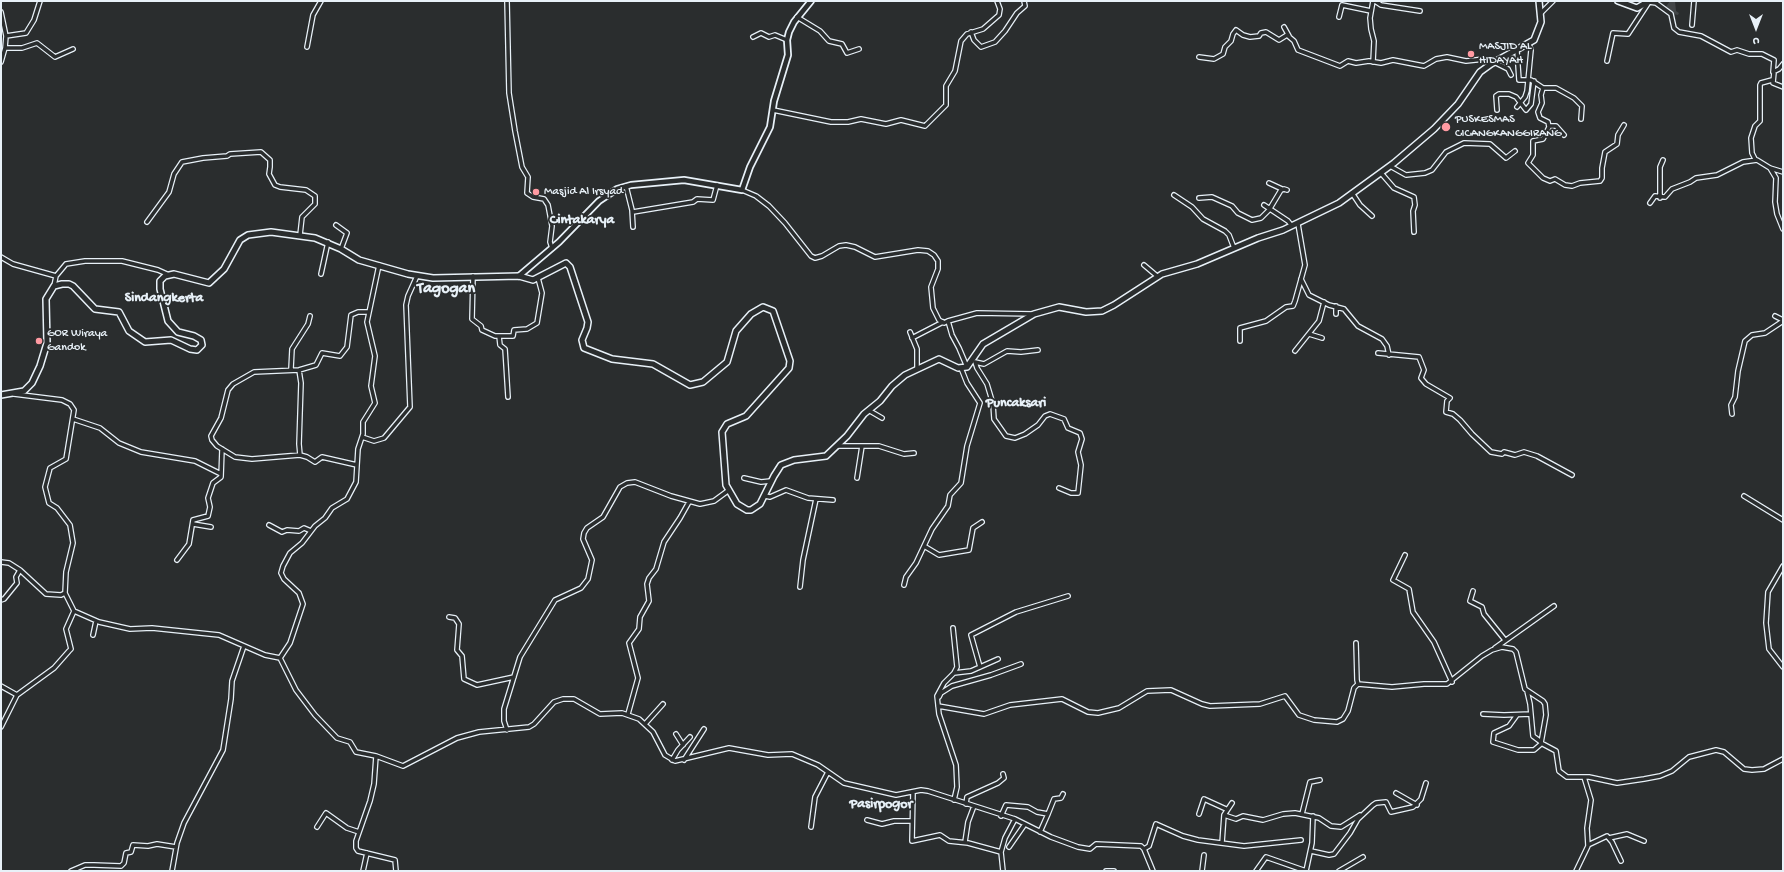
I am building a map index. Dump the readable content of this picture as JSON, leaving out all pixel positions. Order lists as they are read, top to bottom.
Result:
{
  "districts": [
    "Cintakarya",
    "Tagogan",
    "Sindangkerta",
    "Puncaksari",
    "Pasirpogor"
  ],
  "places": [
    "MASJID AL HIDAYAH",
    "PUSKESMAS CICANGKANGGIRANG",
    "Masjid Al Irsyad",
    "GOR Wiraya Gandok"
  ],
  "north": "bottom"
}
